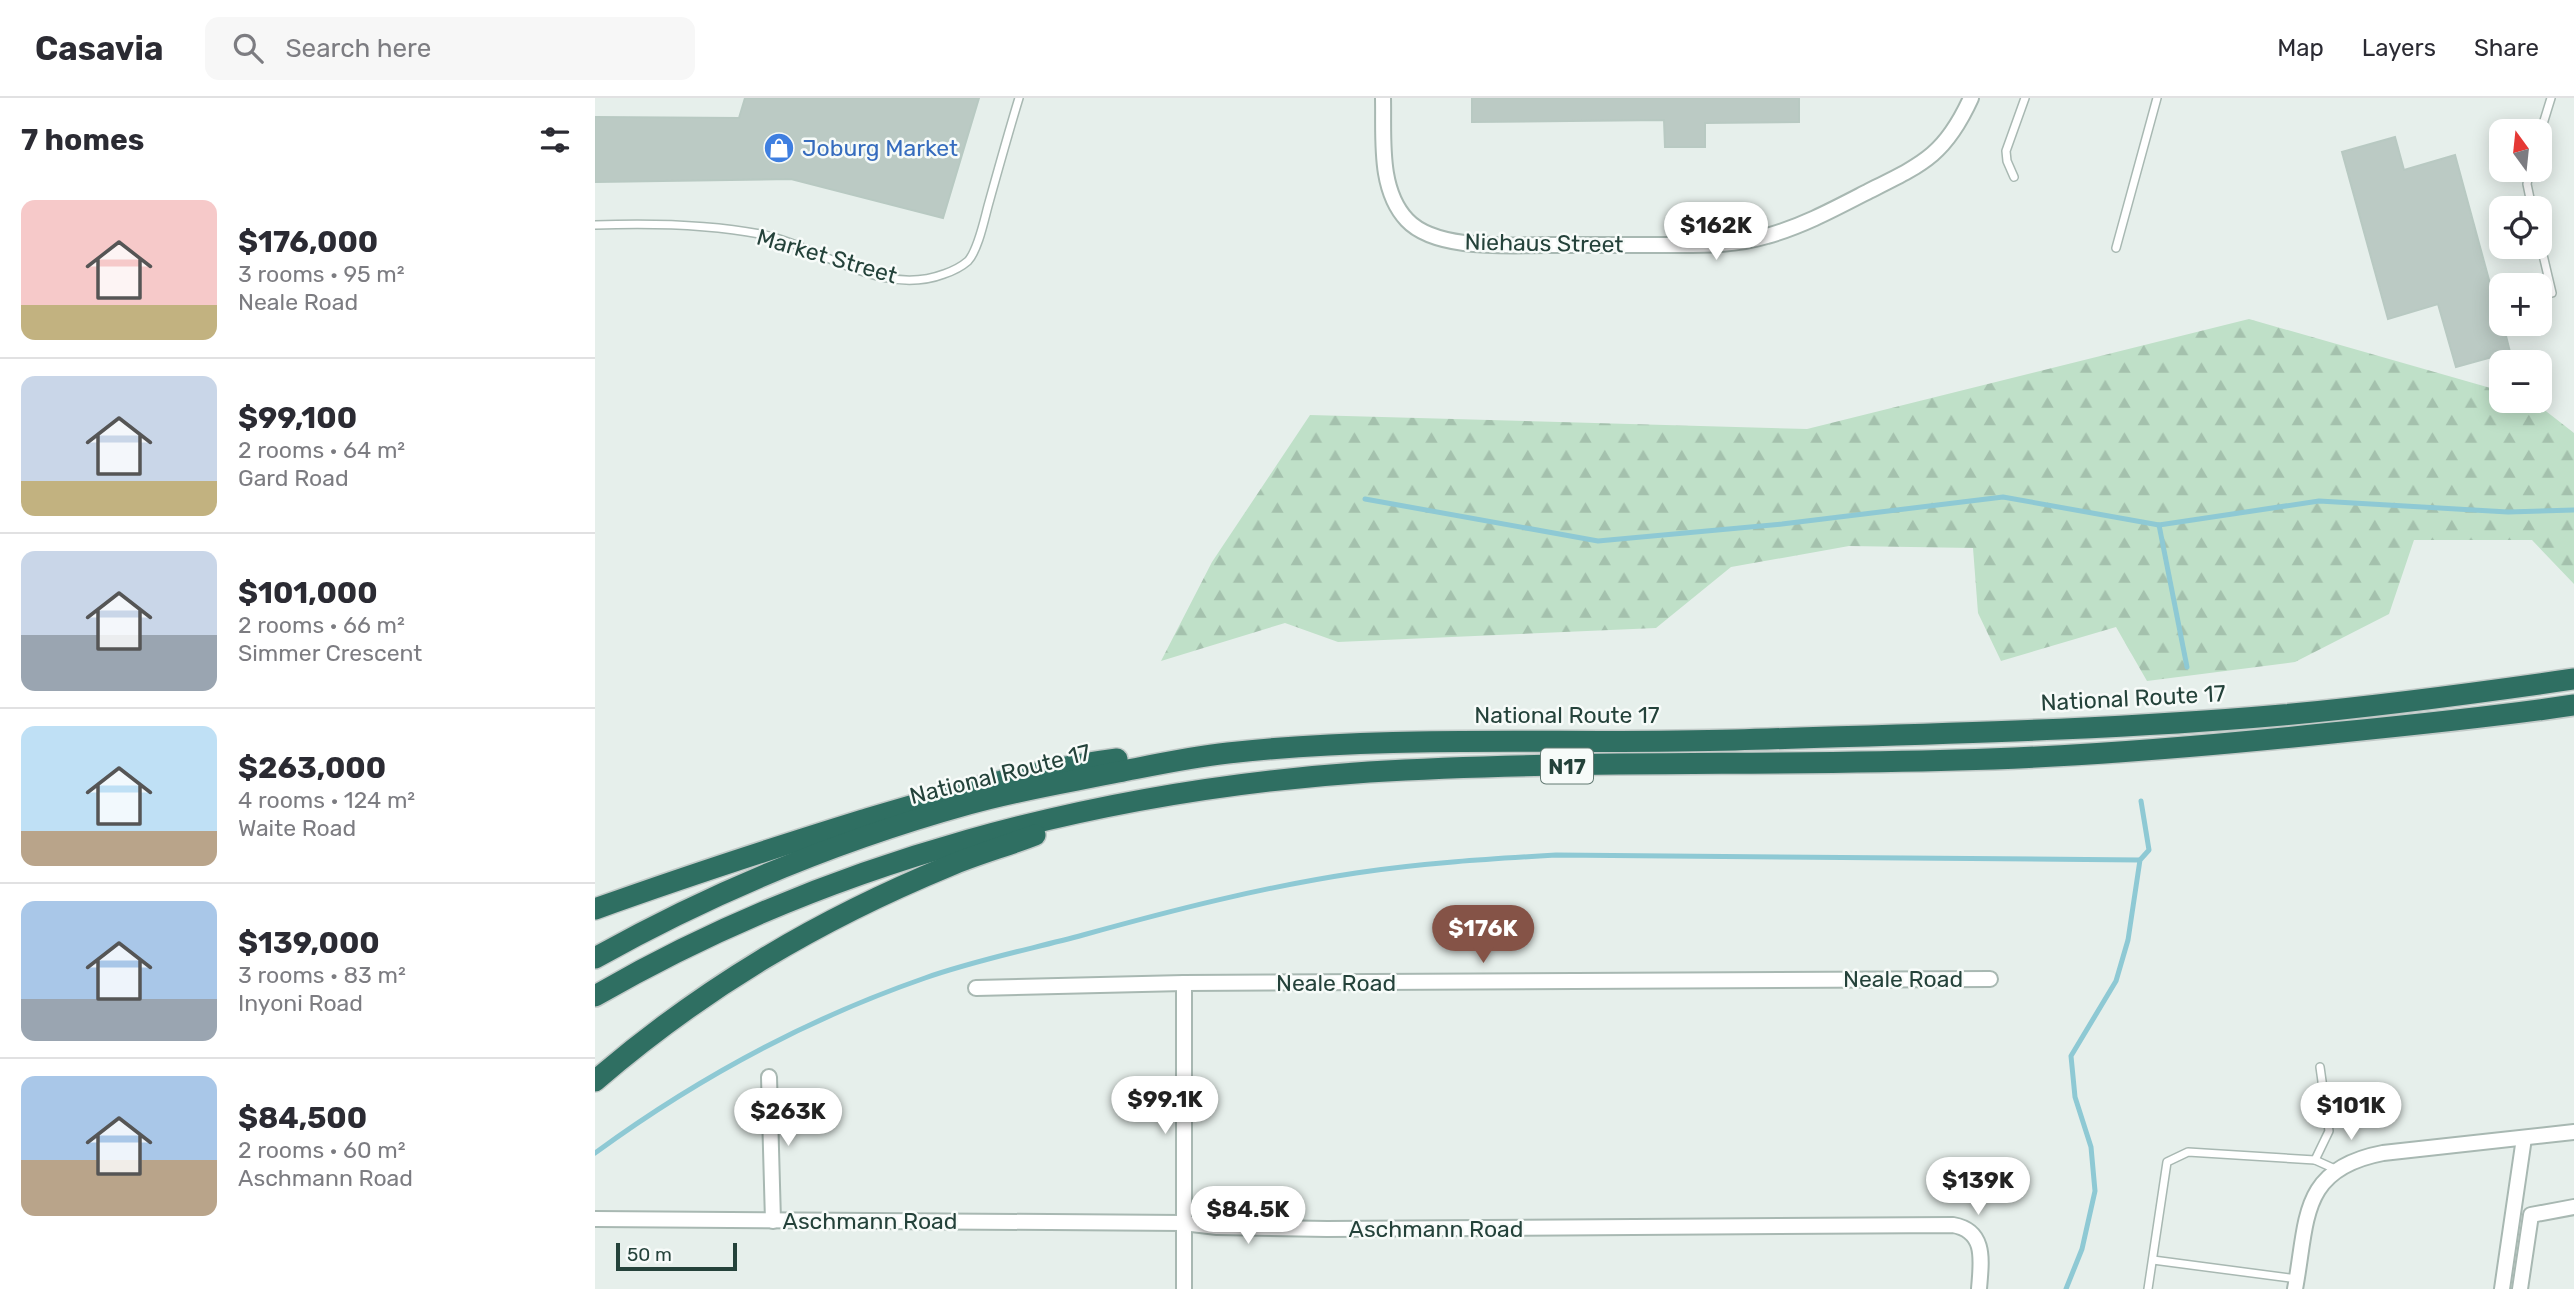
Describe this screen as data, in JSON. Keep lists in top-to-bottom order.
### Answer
{
  "streets": {
    "highway": ["National Route 17", "N17"],
    "street": ["Niehaus Street", "Neale Road", "Aschmann Road"],
    "lane": ["Market Street"]
  },
  "places": {
    "shop": ["Joburg Market"]
  },
  "scale_bar": "50 m",
  "north": "top",
  "page": {
    "header": "Casavia",
    "search": "Search here",
    "nav": ["Map", "Layers", "Share"],
    "heading": "7 homes",
    "map_buttons": ["+", "−"],
    "list": [
      {
        "name": "$176,000",
        "note": "3 rooms · 95 m² · Neale Road"
      },
      {
        "name": "$99,100",
        "note": "2 rooms · 64 m² · Gard Road"
      },
      {
        "name": "$101,000",
        "note": "2 rooms · 66 m² · Simmer Crescent"
      },
      {
        "name": "$263,000",
        "note": "4 rooms · 124 m² · Waite Road"
      },
      {
        "name": "$139,000",
        "note": "3 rooms · 83 m² · Inyoni Road"
      },
      {
        "name": "$84,500",
        "note": "2 rooms · 60 m² · Aschmann Road"
      }
    ],
    "price": [
      "$162K",
      "$176K",
      "$99.1K",
      "$101K",
      "$263K",
      "$139K",
      "$84.5K"
    ],
    "scale": "50 m"
  }
}
